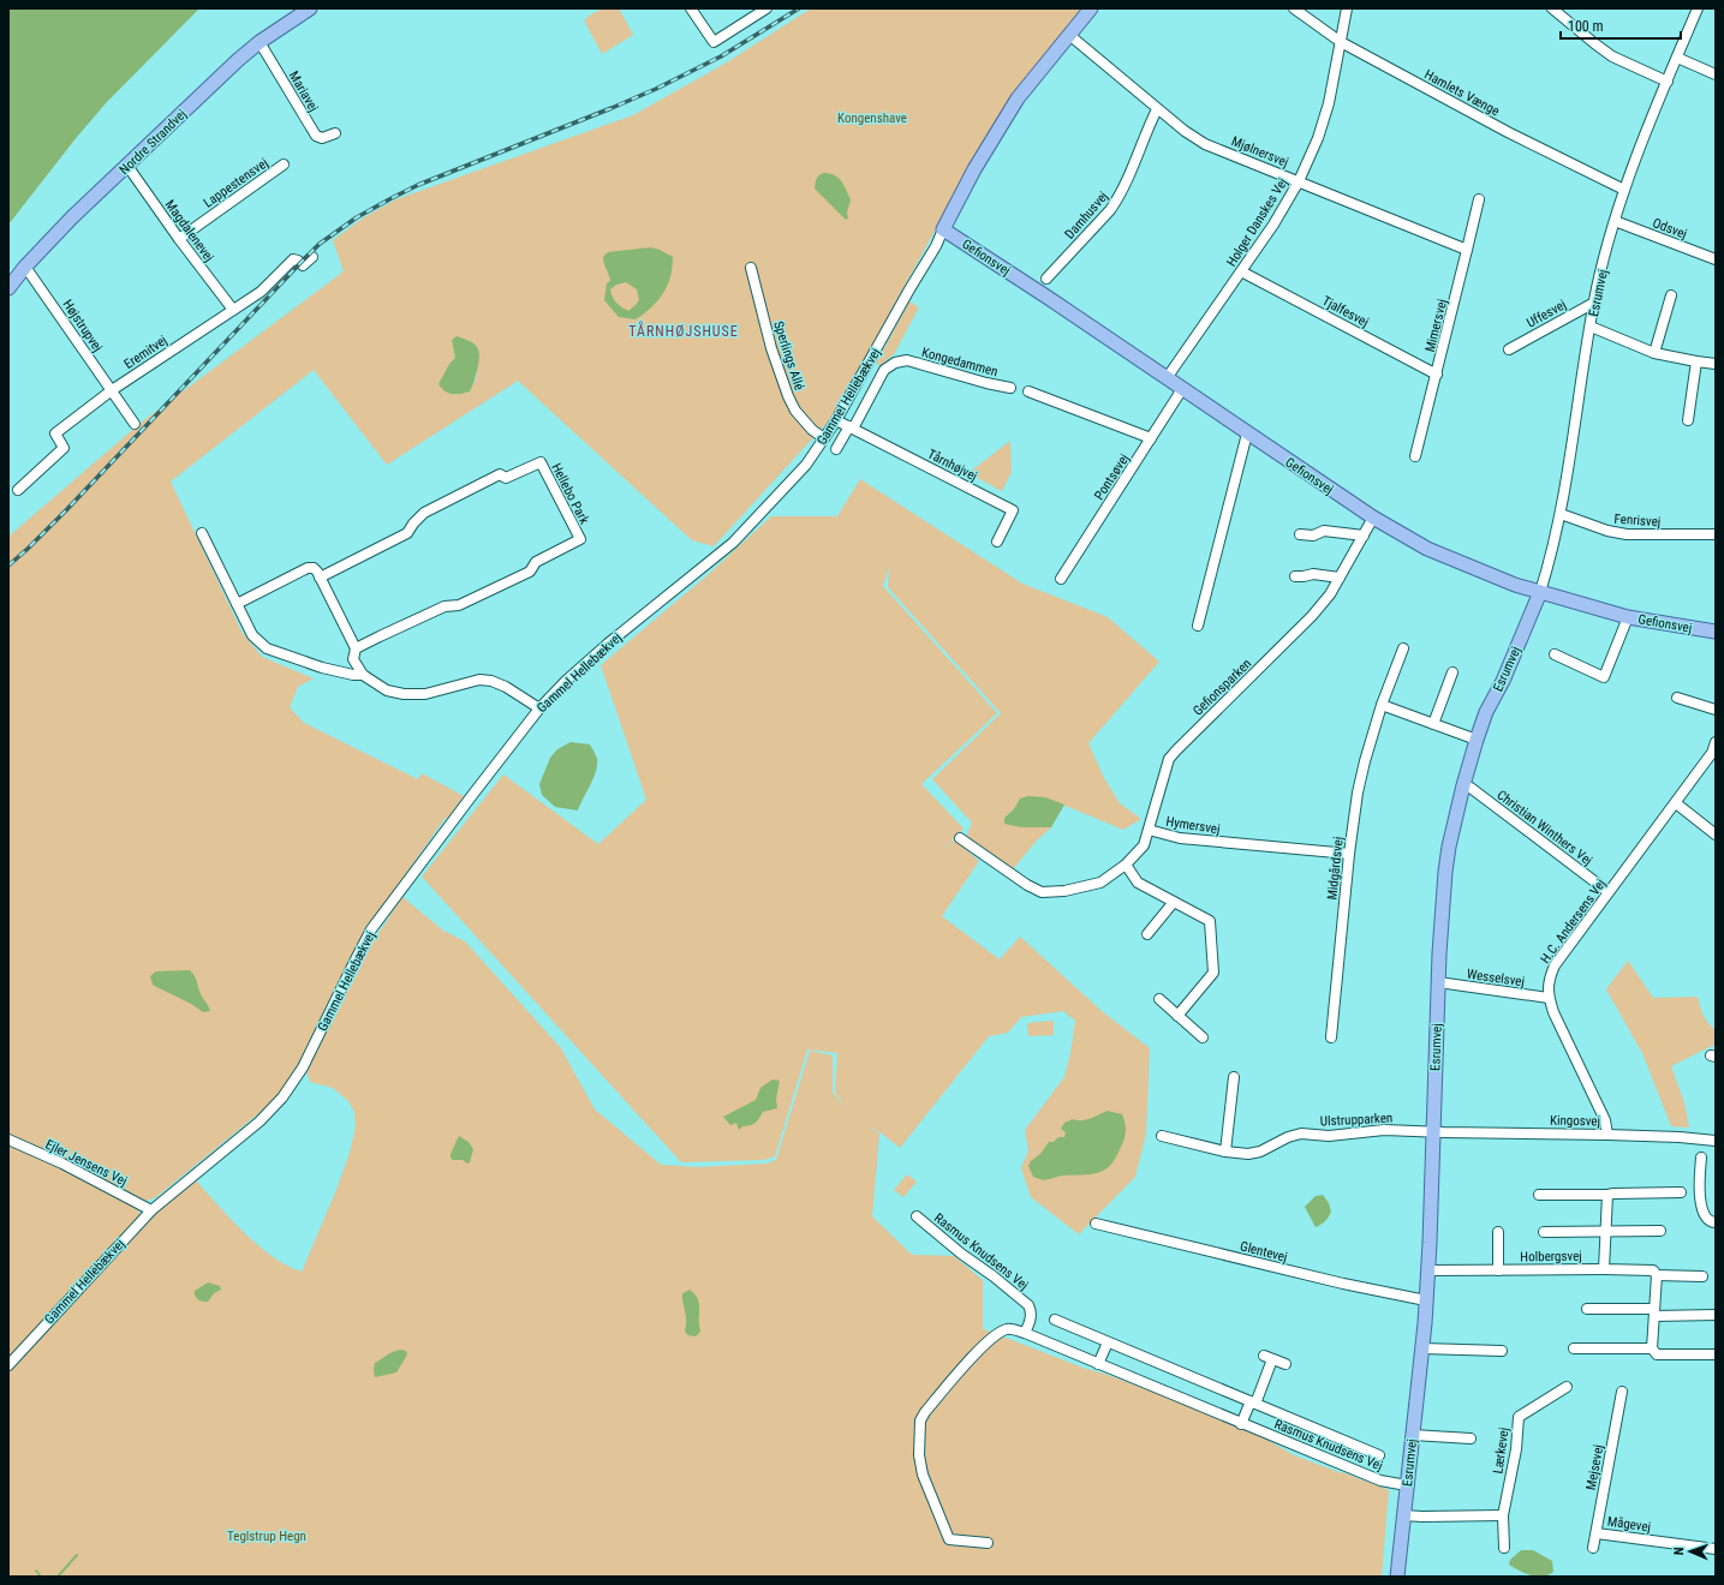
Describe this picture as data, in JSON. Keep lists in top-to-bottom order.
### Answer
{
  "streets": {
    "main road": [
      "Nordre Strandvej",
      "Gefionsvej",
      "Esrumvej",
      "Gammel Hellebækvej"
    ],
    "street": [
      "Mariavej",
      "Hamlets Vænge",
      "Mjølnersvej",
      "Lappestensvej",
      "Damhusvej",
      "Holger Danskes Vej",
      "Odsvej",
      "Magdalenevej",
      "Tjalfesvej",
      "Uffesvej",
      "Højstrupvej",
      "Mimersvej",
      "Eremitvej",
      "Sperlings Allé",
      "Kongedammen",
      "Tårnhøjvej",
      "Pontsøvej",
      "Hellebo Park",
      "Fenrisvej",
      "Gefionsparken",
      "Hymersvej",
      "Christian Winthers Vej",
      "Midgårdsvej",
      "H.C. Andersens Vej",
      "Wesselsvej",
      "Ulstrupparken",
      "Kingosvej",
      "Ejler Jensens Vej",
      "Rasmus Knudsens Vej",
      "Glentevej",
      "Holbergsvej",
      "Lærkevej",
      "Mejsevej",
      "Mågevej"
    ]
  },
  "crossings": [
    ["Mariavej", "Nordre Strandvej"],
    ["Hamlets Vænge", "Holger Danskes Vej"],
    ["Hamlets Vænge", "Esrumvej"],
    ["Nordre Strandvej", "Magdalenevej"],
    ["Nordre Strandvej", "Højstrupvej"],
    ["Mjølnersvej", "Damhusvej"],
    ["Mjølnersvej", "Holger Danskes Vej"],
    ["Mjølnersvej", "Mimersvej"],
    ["Mjølnersvej", "Gammel Hellebækvej"],
    ["Lappestensvej", "Magdalenevej"],
    ["Holger Danskes Vej", "Gefionsvej"],
    ["Holger Danskes Vej", "Tjalfesvej"],
    ["Odsvej", "Esrumvej"],
    ["Magdalenevej", "Eremitvej"],
    ["Gefionsvej", "Esrumvej"],
    ["Gefionsvej", "Gammel Hellebækvej"],
    ["Gefionsvej", "Pontsøvej"],
    ["Gefionsvej", "Gefionsparken"],
    ["Esrumvej", "Uffesvej"],
    ["Esrumvej", "Fenrisvej"],
    ["Esrumvej", "Christian Winthers Vej"],
    ["Esrumvej", "Wesselsvej"],
    ["Esrumvej", "Ulstrupparken"],
    ["Esrumvej", "Kingosvej"],
    ["Esrumvej", "Rasmus Knudsens Vej"],
    ["Esrumvej", "Glentevej"],
    ["Esrumvej", "Holbergsvej"],
    ["Tjalfesvej", "Mimersvej"],
    ["Højstrupvej", "Eremitvej"],
    ["Sperlings Allé", "Gammel Hellebækvej"],
    ["Kongedammen", "Tårnhøjvej"],
    ["Gammel Hellebækvej", "Tårnhøjvej"],
    ["Gammel Hellebækvej", "Ejler Jensens Vej"],
    ["Gefionsparken", "Hymersvej"],
    ["Hymersvej", "Midgårdsvej"],
    ["Christian Winthers Vej", "H.C. Andersens Vej"],
    ["H.C. Andersens Vej", "Wesselsvej"],
    ["H.C. Andersens Vej", "Kingosvej"],
    ["Ulstrupparken", "Kingosvej"],
    ["Mejsevej", "Mågevej"]
  ],
  "districts": ["TÅRNHØJSHUSE"],
  "parks": ["Kongenshave", "Teglstrup Hegn"],
  "scale_bar": "100 m",
  "north": "left"
}
